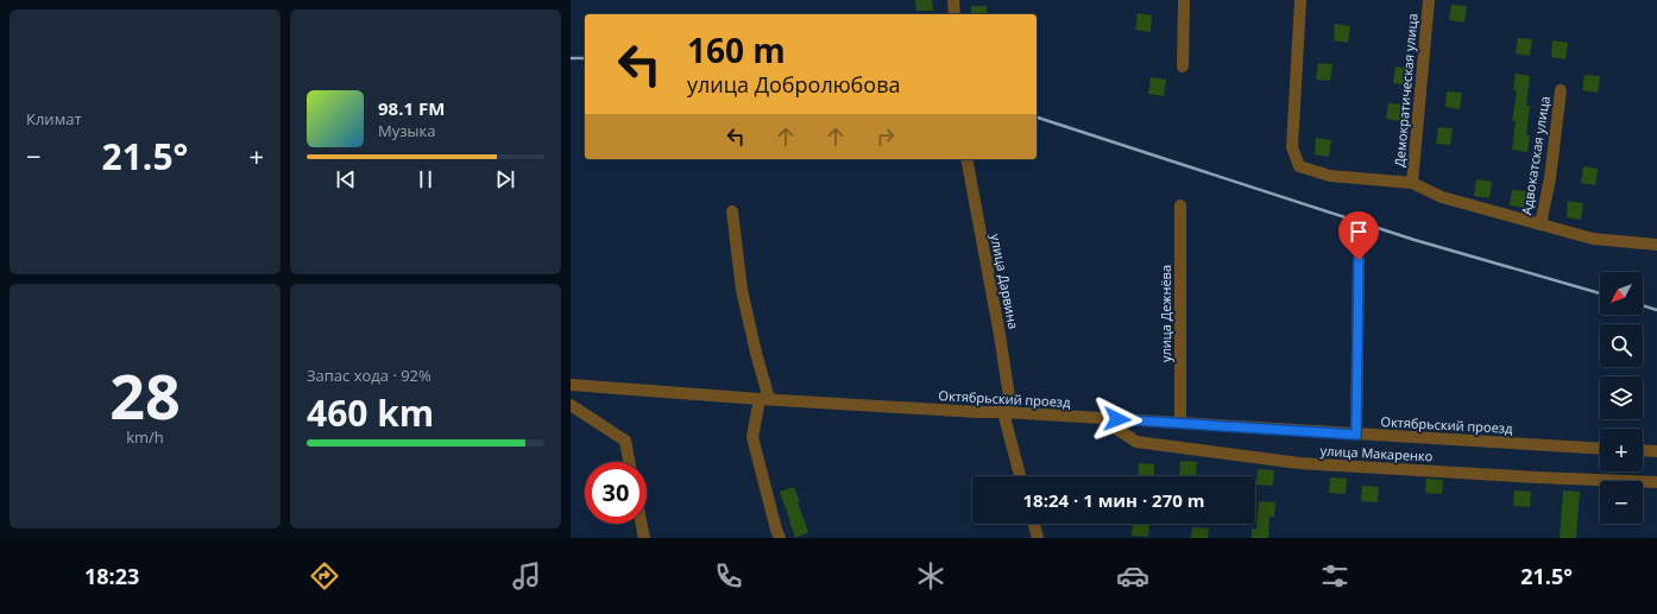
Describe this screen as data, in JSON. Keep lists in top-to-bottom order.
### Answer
{
  "streets": {
    "street": [
      "Демократическая улица",
      "Адвокатская улица",
      "улица Дарвина",
      "улица Дежнёва",
      "Октябрьский проезд",
      "улица Макаренко"
    ]
  },
  "crossings": [
    ["улица Дарвина", "Октябрьский проезд"],
    ["улица Дежнёва", "Октябрьский проезд"],
    ["Октябрьский проезд", "улица Макаренко"]
  ],
  "north": "bottom left",
  "page": {
    "tile": [
      "Климат",
      ["28", "km/h"],
      ["Запас хода · 92%", "460 km"]
    ],
    "turn": ["160 m", "улица Добролюбова"],
    "song": ["98.1 FM", "Музыка"],
    "heat": ["−", "21.5°", "+"],
    "map_buttons": ["+", "−"],
    "limit": "30",
    "trip": "18:24 · 1 мин · 270 m",
    "tabs": ["18:23", "21.5°"]
  }
}
